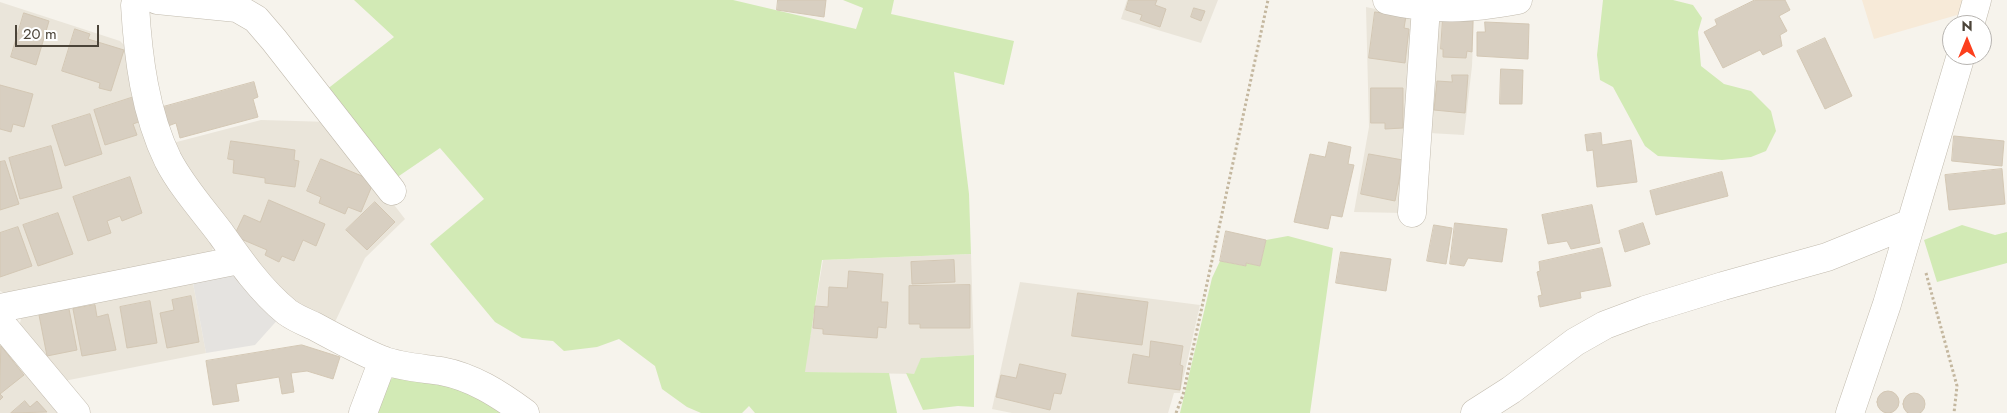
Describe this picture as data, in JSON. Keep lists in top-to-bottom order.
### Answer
{
  "scale_bar": "20 m",
  "north": "top"
}
